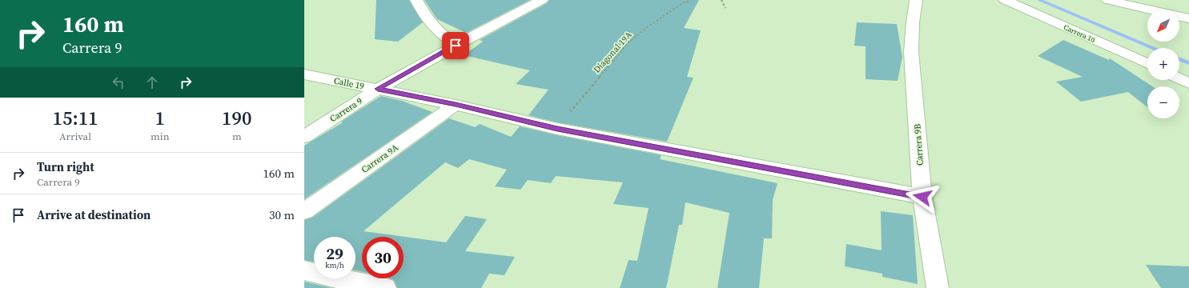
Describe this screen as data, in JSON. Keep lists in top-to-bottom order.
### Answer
{
  "streets": {
    "street": [
      "Carrera 10",
      "Calle 19",
      "Carrera 9",
      "Carrera 9B",
      "Carrera 9A"
    ],
    "path": ["Diagonal 19A"]
  },
  "crossings": [
    ["Diagonal 19A", "Calle 19"],
    ["Calle 19", "Carrera 9"],
    ["Calle 19", "Carrera 9B"],
    ["Calle 19", "Carrera 9A"]
  ],
  "north": "bottom left",
  "page": {
    "turn": ["160 m", "Carrera 9"],
    "map_buttons": ["+", "−"],
    "eta": [
      "15:11",
      "Arrival",
      "1",
      "min",
      "190",
      "m"
    ],
    "list": [
      {
        "name": "Turn right",
        "note": "Carrera 9",
        "value": "160 m"
      },
      {
        "name": "Arrive at destination",
        "value": "30 m"
      }
    ],
    "speed": "29 km/h",
    "limit": "30"
  }
}
